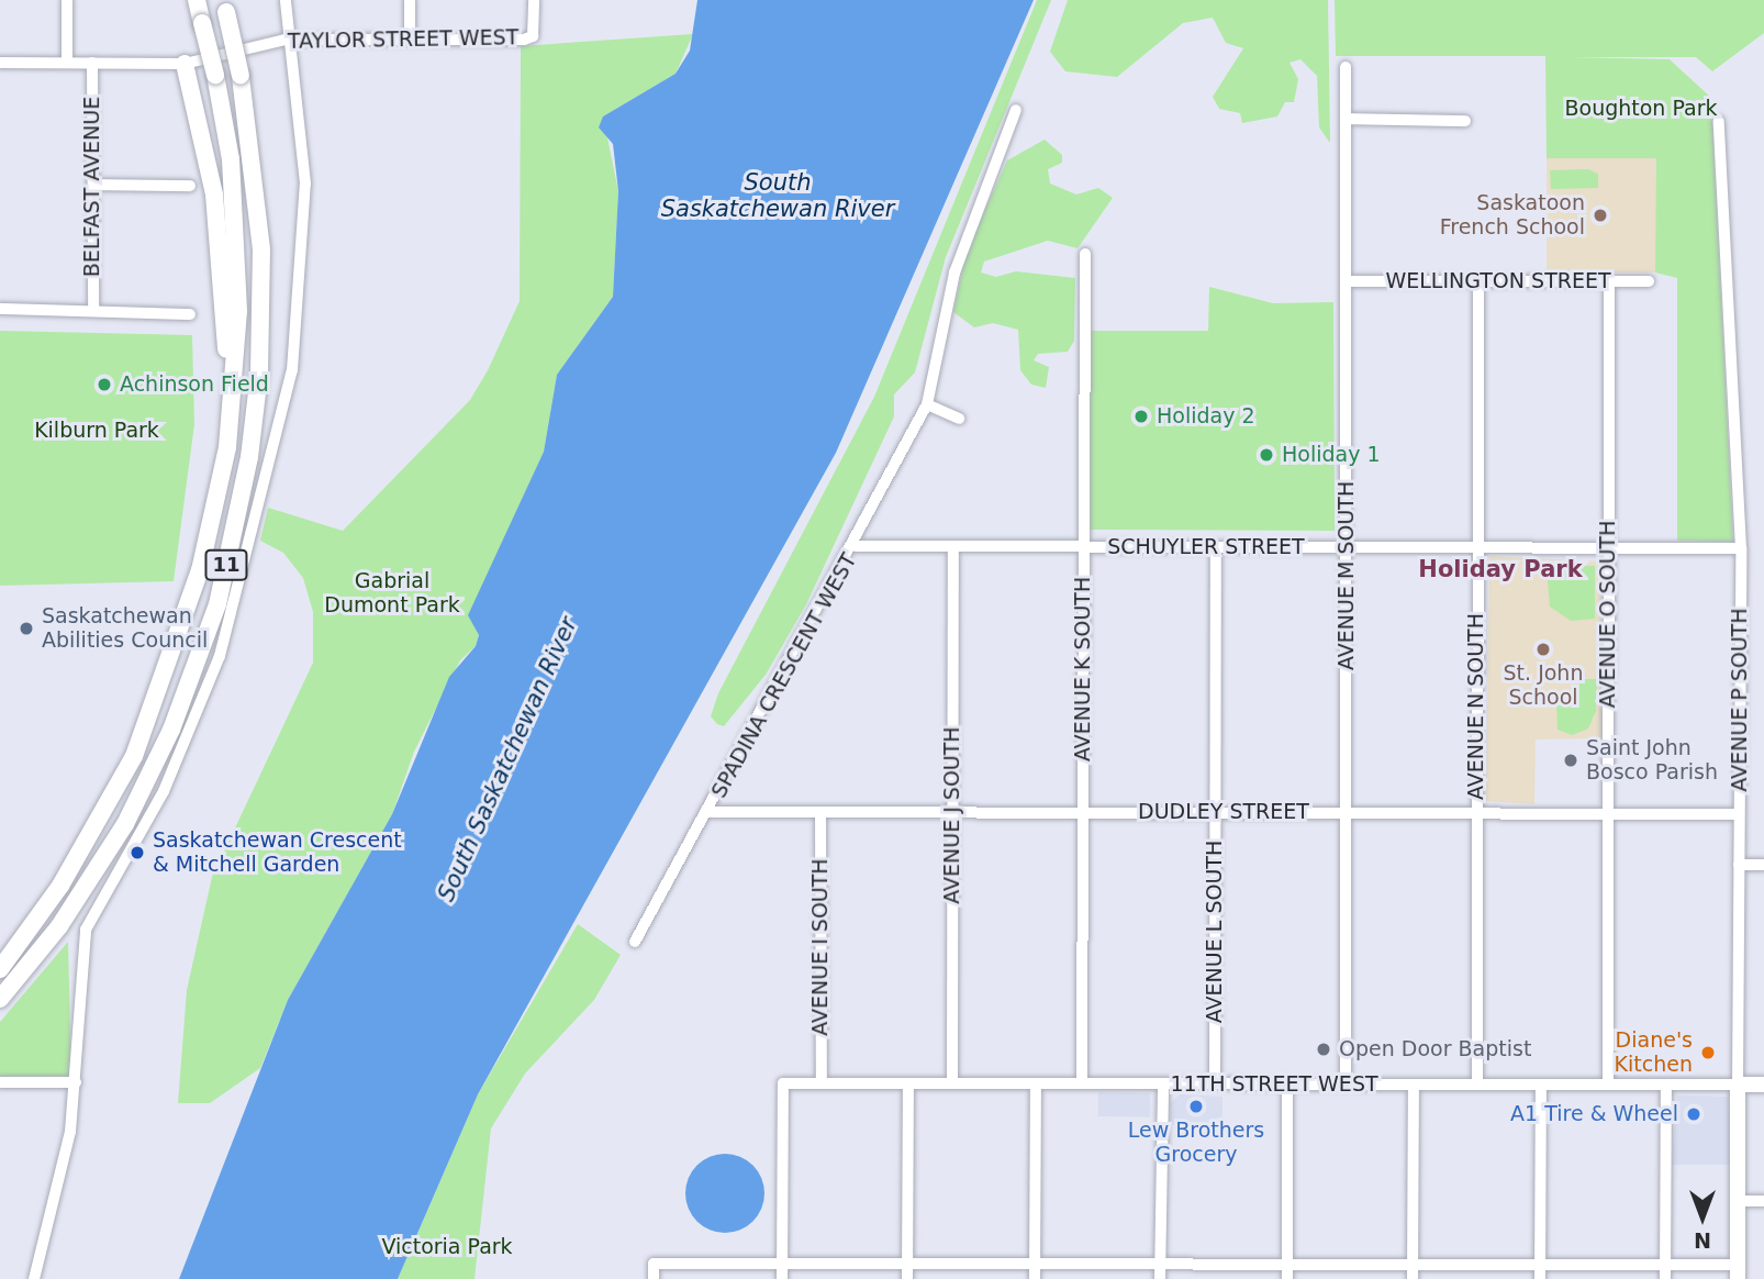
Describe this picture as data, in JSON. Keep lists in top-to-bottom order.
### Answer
{
  "streets": {
    "highway": ["11"],
    "main road": ["AVENUE P SOUTH", "11TH STREET WEST"],
    "street": [
      "TAYLOR STREET WEST",
      "BELFAST AVENUE",
      "WELLINGTON STREET",
      "SCHUYLER STREET",
      "AVENUE M SOUTH",
      "AVENUE O SOUTH",
      "AVENUE K SOUTH",
      "SPADINA CRESCENT WEST",
      "AVENUE N SOUTH",
      "DUDLEY STREET",
      "AVENUE J SOUTH",
      "AVENUE L SOUTH",
      "AVENUE I SOUTH"
    ]
  },
  "crossings": [
    ["TAYLOR STREET WEST", "BELFAST AVENUE"],
    ["WELLINGTON STREET", "AVENUE M SOUTH"],
    ["WELLINGTON STREET", "AVENUE O SOUTH"],
    ["WELLINGTON STREET", "AVENUE N SOUTH"],
    ["SCHUYLER STREET", "AVENUE M SOUTH"],
    ["SCHUYLER STREET", "AVENUE O SOUTH"],
    ["SCHUYLER STREET", "AVENUE K SOUTH"],
    ["SCHUYLER STREET", "SPADINA CRESCENT WEST"],
    ["SCHUYLER STREET", "AVENUE P SOUTH"],
    ["SCHUYLER STREET", "AVENUE N SOUTH"],
    ["SCHUYLER STREET", "AVENUE J SOUTH"],
    ["SCHUYLER STREET", "AVENUE L SOUTH"],
    ["AVENUE M SOUTH", "DUDLEY STREET"],
    ["AVENUE M SOUTH", "11TH STREET WEST"],
    ["AVENUE O SOUTH", "DUDLEY STREET"],
    ["AVENUE O SOUTH", "11TH STREET WEST"],
    ["AVENUE K SOUTH", "DUDLEY STREET"],
    ["AVENUE K SOUTH", "11TH STREET WEST"],
    ["SPADINA CRESCENT WEST", "DUDLEY STREET"],
    ["AVENUE P SOUTH", "DUDLEY STREET"],
    ["AVENUE P SOUTH", "11TH STREET WEST"],
    ["AVENUE N SOUTH", "DUDLEY STREET"],
    ["AVENUE N SOUTH", "11TH STREET WEST"],
    ["DUDLEY STREET", "AVENUE J SOUTH"],
    ["DUDLEY STREET", "AVENUE L SOUTH"],
    ["DUDLEY STREET", "AVENUE I SOUTH"],
    ["AVENUE J SOUTH", "11TH STREET WEST"],
    ["AVENUE L SOUTH", "11TH STREET WEST"],
    ["AVENUE I SOUTH", "11TH STREET WEST"]
  ],
  "districts": ["Holiday Park"],
  "water": ["South Saskatchewan River"],
  "parks": [
    "Boughton Park",
    "Kilburn Park",
    "Gabrial Dumont Park",
    "Victoria Park"
  ],
  "places": [
    "Saskatoon French School",
    "Achinson Field",
    "Holiday 2",
    "Holiday 1",
    "Saskatchewan Abilities Council",
    "St. John School",
    "Saint John Bosco Parish",
    "Saskatchewan Crescent & Mitchell Garden",
    "Open Door Baptist",
    "Diane's Kitchen",
    "Lew Brothers Grocery",
    "A1 Tire & Wheel"
  ],
  "north": "bottom"
}
